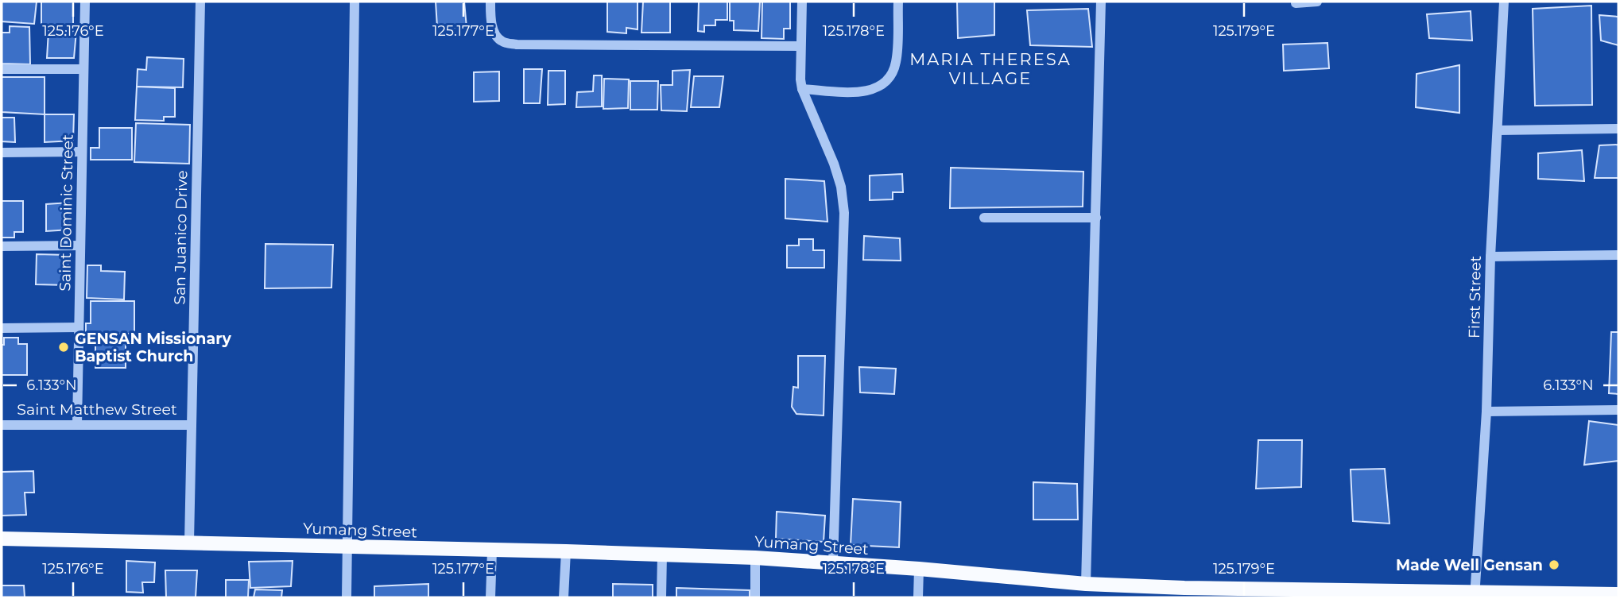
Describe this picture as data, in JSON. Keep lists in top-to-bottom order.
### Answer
{
  "streets": {
    "main road": ["Yumang Street"],
    "street": [
      "Saint Dominic Street",
      "San Juanico Drive",
      "First Street",
      "Saint Matthew Street"
    ]
  },
  "crossings": [
    ["Saint Dominic Street", "Saint Matthew Street"],
    ["San Juanico Drive", "Saint Matthew Street"],
    ["San Juanico Drive", "Yumang Street"],
    ["First Street", "Yumang Street"]
  ],
  "districts": ["MARIA THERESA VILLAGE"],
  "places": ["GENSAN Missionary Baptist Church", "Made Well Gensan"],
  "coordinates": [
    "125.176°E",
    "125.177°E",
    "125.178°E",
    "125.179°E",
    "6.133°N"
  ]
}
